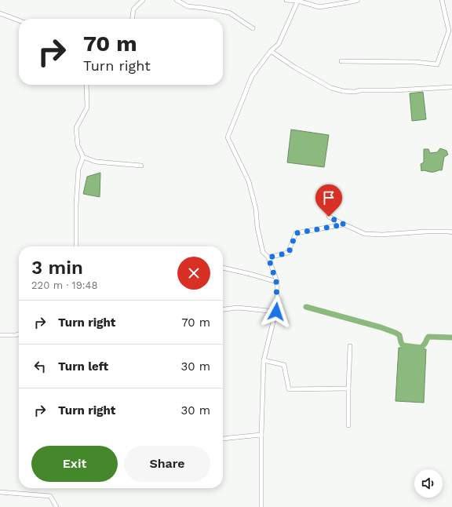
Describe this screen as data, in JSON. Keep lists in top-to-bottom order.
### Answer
{
  "page": {
    "turn": ["70 m", "Turn right"],
    "heading": ["3 min", "220 m · 19:48"],
    "list": [
      {
        "name": "Turn right",
        "value": "70 m"
      },
      {
        "name": "Turn left",
        "value": "30 m"
      },
      {
        "name": "Turn right",
        "value": "30 m"
      }
    ],
    "buttons": ["Exit", "Share"]
  }
}
